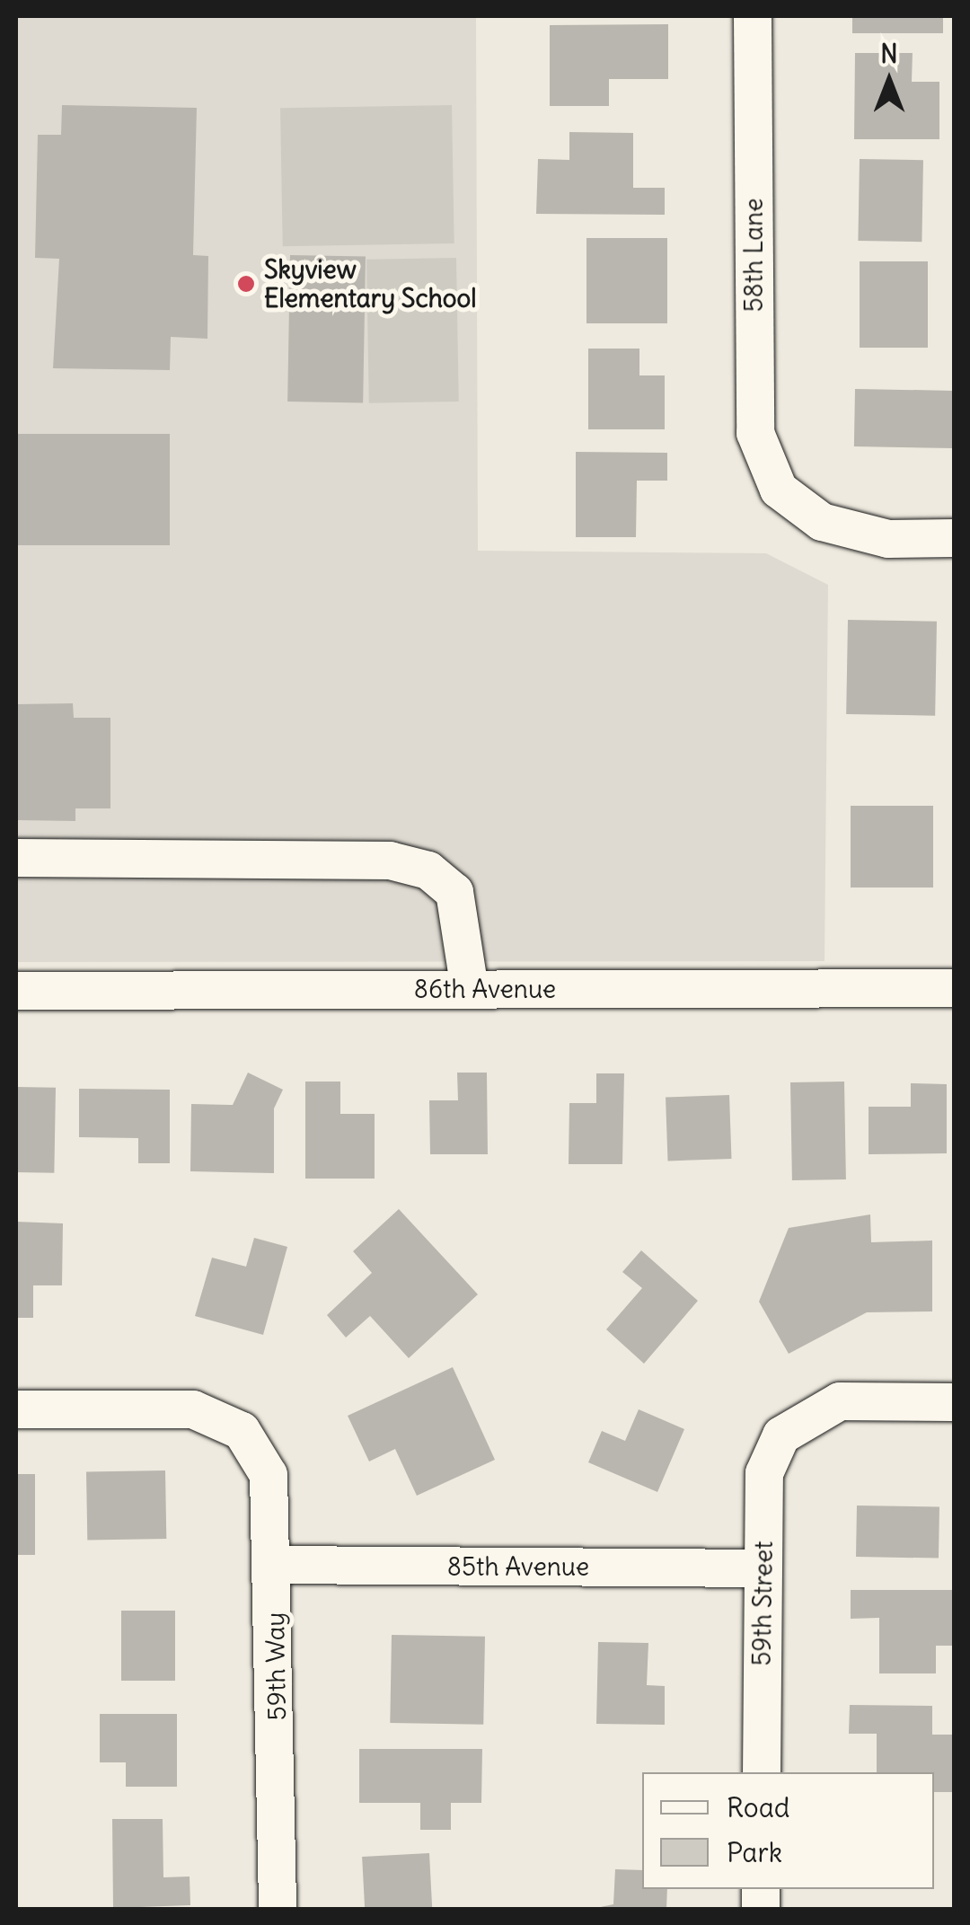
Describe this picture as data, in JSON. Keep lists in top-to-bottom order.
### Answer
{
  "streets": {
    "street": [
      "58th Lane",
      "86th Avenue",
      "85th Avenue",
      "59th Street",
      "59th Way"
    ]
  },
  "crossings": [
    ["85th Avenue", "59th Street"],
    ["85th Avenue", "59th Way"]
  ],
  "places": ["Skyview Elementary School"],
  "legend": ["Road", "Park"],
  "north": "top"
}
